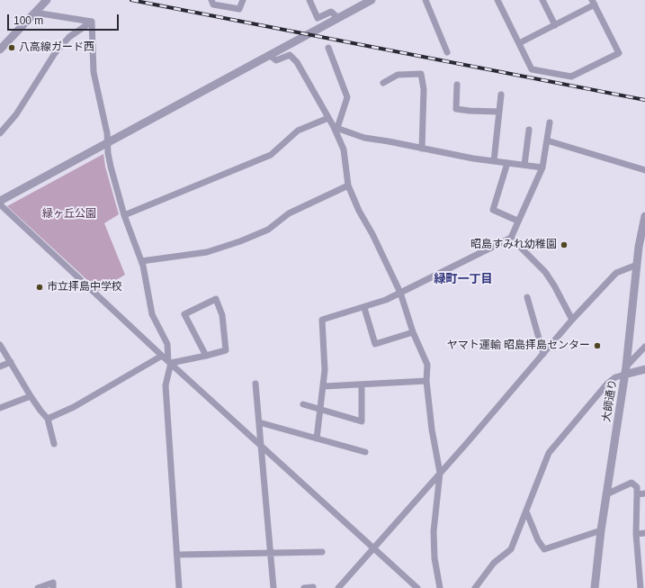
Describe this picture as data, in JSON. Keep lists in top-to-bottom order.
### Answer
{
  "streets": {
    "street": ["大師通り"]
  },
  "districts": ["緑町一丁目"],
  "parks": ["緑ヶ丘公園"],
  "places": [
    "八高線ガード西",
    "昭島すみれ幼稚園",
    "市立拝島中学校",
    "ヤマト運輸 昭島拝島センター"
  ],
  "scale_bar": "100 m"
}
